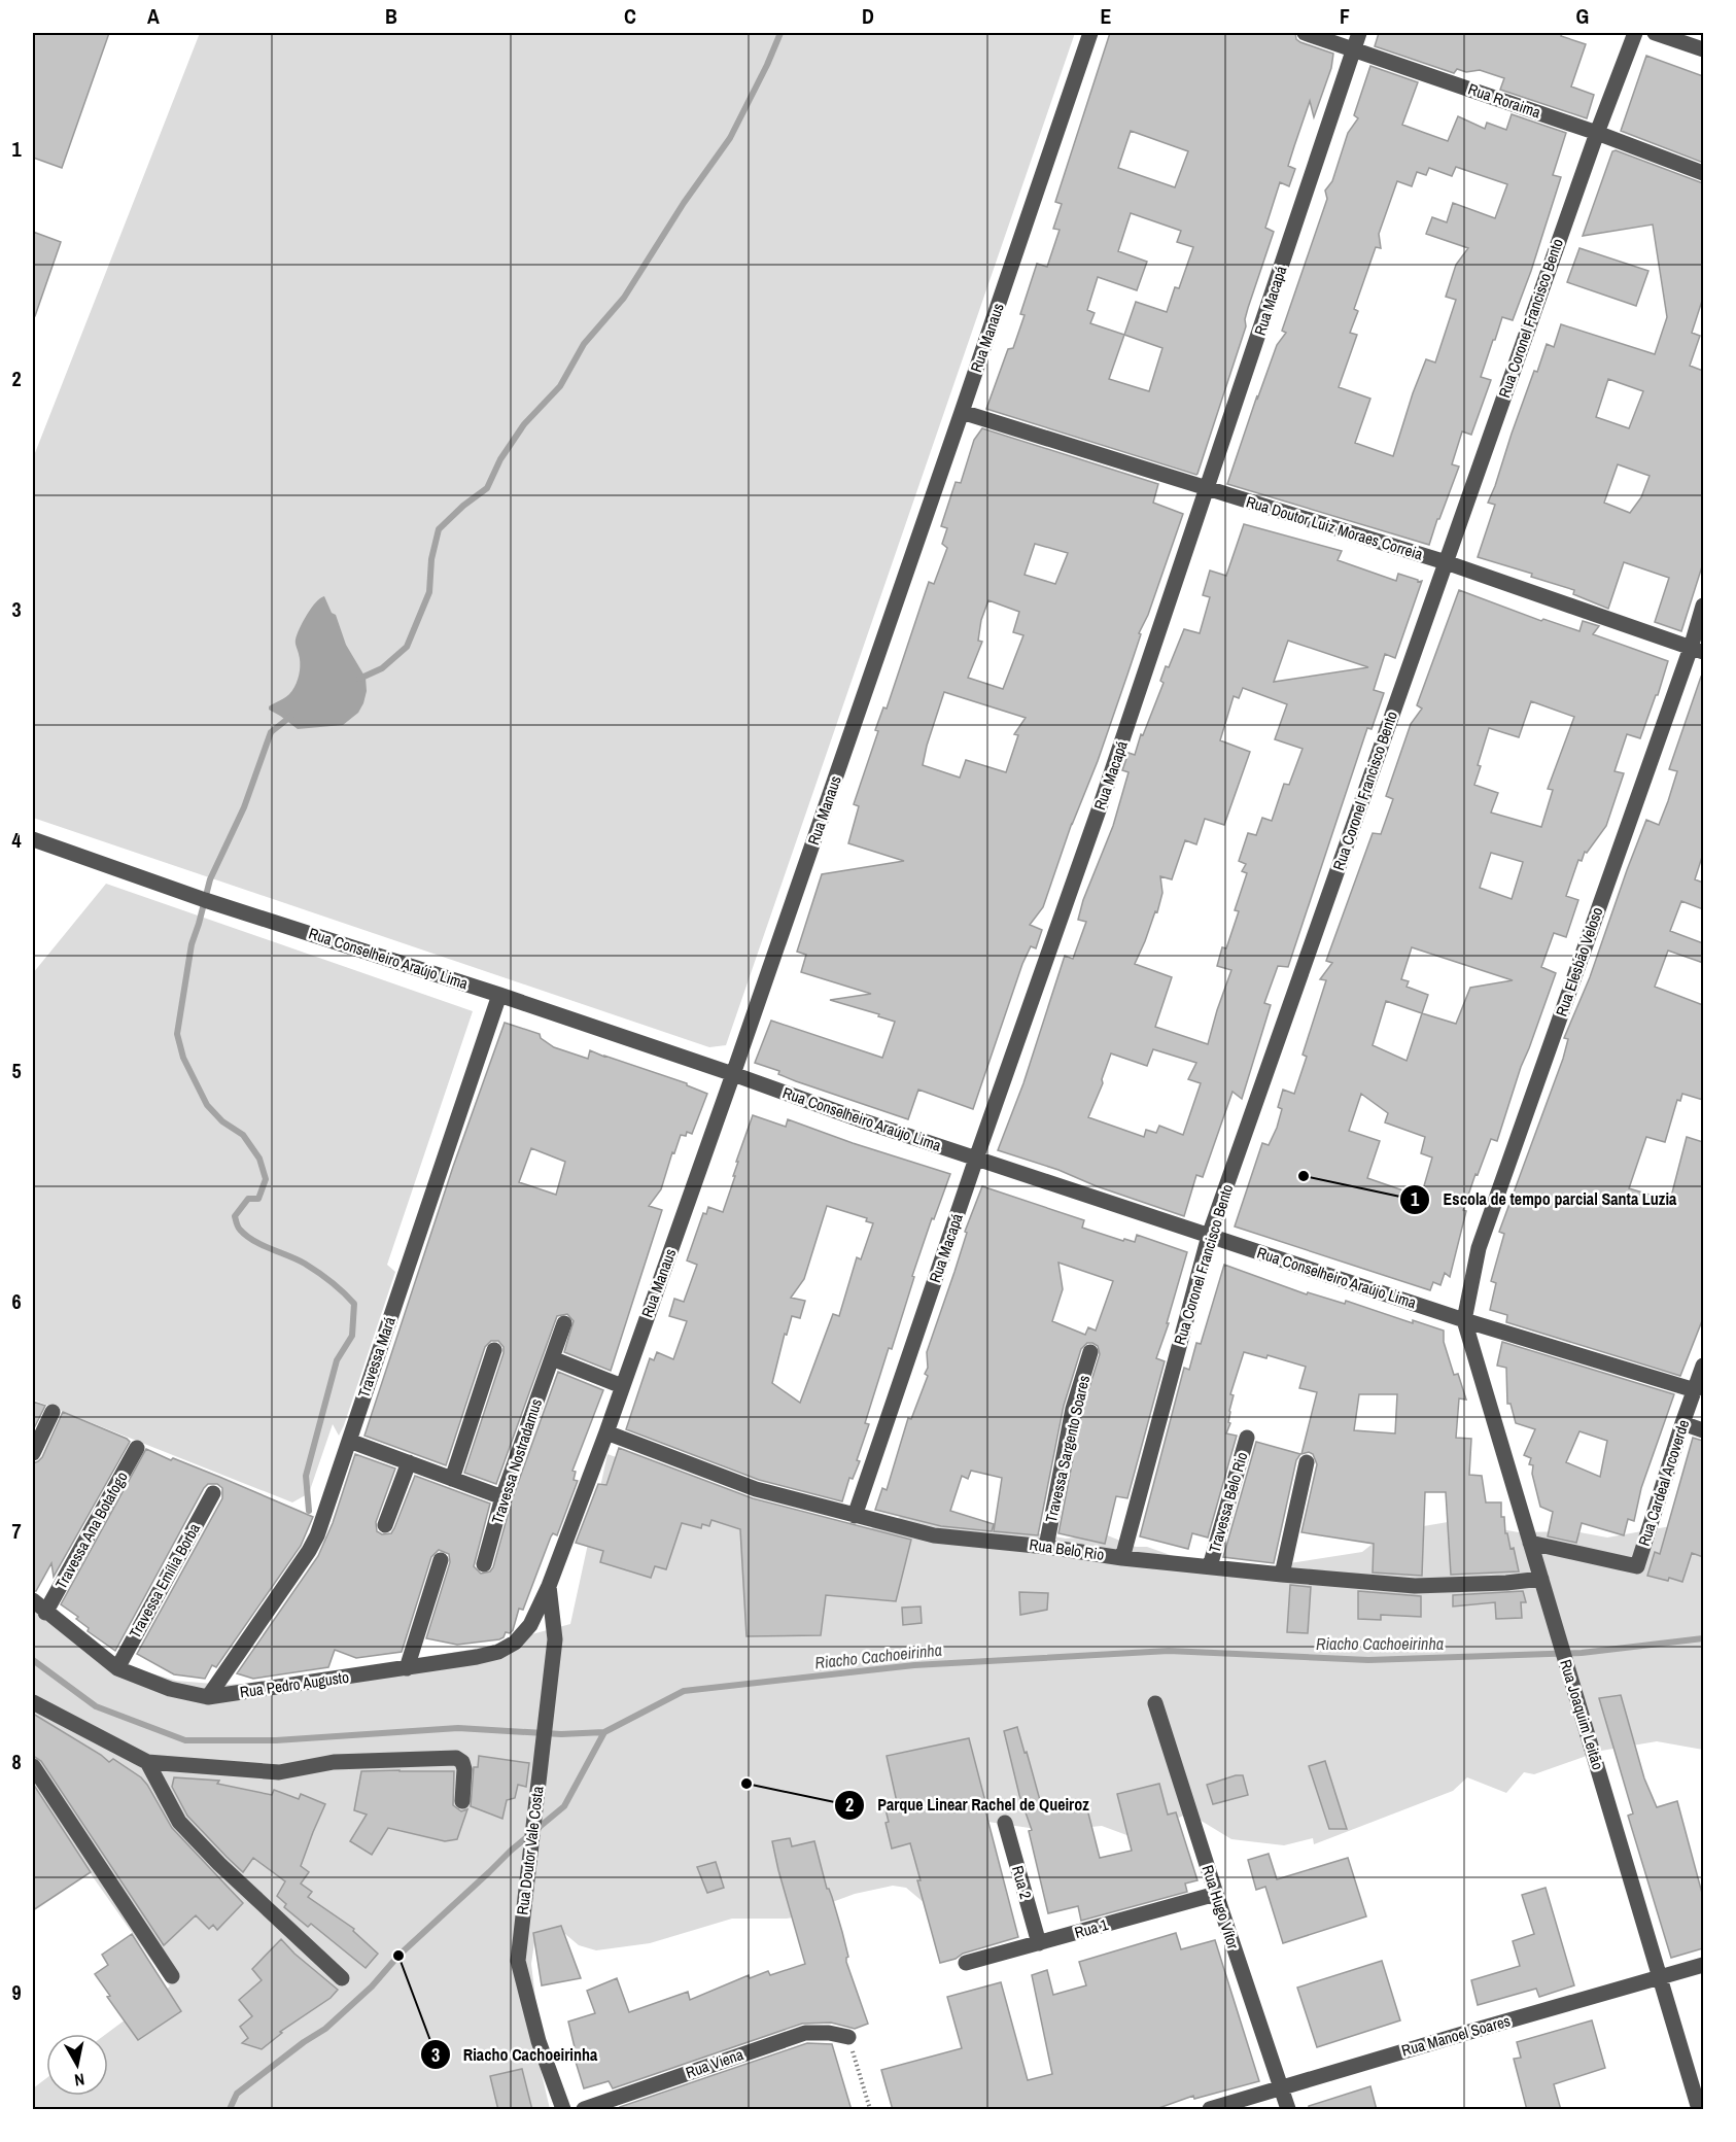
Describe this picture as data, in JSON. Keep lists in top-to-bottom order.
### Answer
{
  "streets": {
    "street": [
      "Rua Roraima",
      "Rua Macapá",
      "Rua Coronel Francisco Bento",
      "Rua Manaus",
      "Rua Doutor Luiz Moraes Correia",
      "Rua Conselheiro Araújo Lima",
      "Rua Elesbão Veloso",
      "Travessa Mará",
      "Travessa Sargento Soares",
      "Travessa Nostradamus",
      "Rua Cardeal Arcoverde",
      "Travessa Belo Rio",
      "Travessa Ana Botafogo",
      "Rua Belo Rio",
      "Travessa Emília Borba",
      "Rua Pedro Augusto",
      "Rua Joaquim Leitão",
      "Rua Doutor Vale Costa",
      "Rua 2",
      "Rua Hugo Vítor",
      "Rua 1",
      "Rua Manoel Soares",
      "Rua Viena"
    ]
  },
  "crossings": [
    ["Rua Roraima", "Rua Macapá"],
    ["Rua Roraima", "Rua Coronel Francisco Bento"],
    ["Rua Macapá", "Rua Doutor Luiz Moraes Correia"],
    ["Rua Macapá", "Rua Conselheiro Araújo Lima"],
    ["Rua Macapá", "Rua Belo Rio"],
    ["Rua Coronel Francisco Bento", "Rua Doutor Luiz Moraes Correia"],
    ["Rua Coronel Francisco Bento", "Rua Conselheiro Araújo Lima"],
    ["Rua Coronel Francisco Bento", "Rua Belo Rio"],
    ["Rua Manaus", "Rua Doutor Luiz Moraes Correia"],
    ["Rua Manaus", "Rua Conselheiro Araújo Lima"],
    ["Rua Manaus", "Rua Belo Rio"],
    ["Rua Manaus", "Rua Pedro Augusto"],
    ["Rua Manaus", "Rua Doutor Vale Costa"],
    ["Rua Doutor Luiz Moraes Correia", "Rua Elesbão Veloso"],
    ["Rua Conselheiro Araújo Lima", "Rua Elesbão Veloso"],
    ["Rua Conselheiro Araújo Lima", "Travessa Mará"],
    ["Rua Conselheiro Araújo Lima", "Rua Cardeal Arcoverde"],
    ["Rua Conselheiro Araújo Lima", "Rua Joaquim Leitão"],
    ["Rua Elesbão Veloso", "Rua Joaquim Leitão"],
    ["Travessa Mará", "Rua Pedro Augusto"],
    ["Travessa Sargento Soares", "Rua Belo Rio"],
    ["Rua Cardeal Arcoverde", "Rua Joaquim Leitão"],
    ["Travessa Belo Rio", "Rua Belo Rio"],
    ["Travessa Ana Botafogo", "Rua Pedro Augusto"],
    ["Rua Belo Rio", "Rua Joaquim Leitão"],
    ["Travessa Emília Borba", "Rua Pedro Augusto"],
    ["Rua Pedro Augusto", "Rua Doutor Vale Costa"],
    ["Rua Joaquim Leitão", "Rua Manoel Soares"],
    ["Rua 2", "Rua 1"],
    ["Rua Hugo Vítor", "Rua 1"],
    ["Rua Hugo Vítor", "Rua Manoel Soares"]
  ],
  "water": ["Riacho Cachoeirinha"],
  "places": ["Escola de tempo parcial Santa Luzia", "Parque Linear Rachel de Queiroz", "Riacho Cachoeirinha"],
  "north": "bottom",
  "grid": {
    "columns": [
      "A",
      "B",
      "C",
      "D",
      "E",
      "F",
      "G"
    ],
    "rows": [
      "1",
      "2",
      "3",
      "4",
      "5",
      "6",
      "7",
      "8",
      "9"
    ]
  }
}
